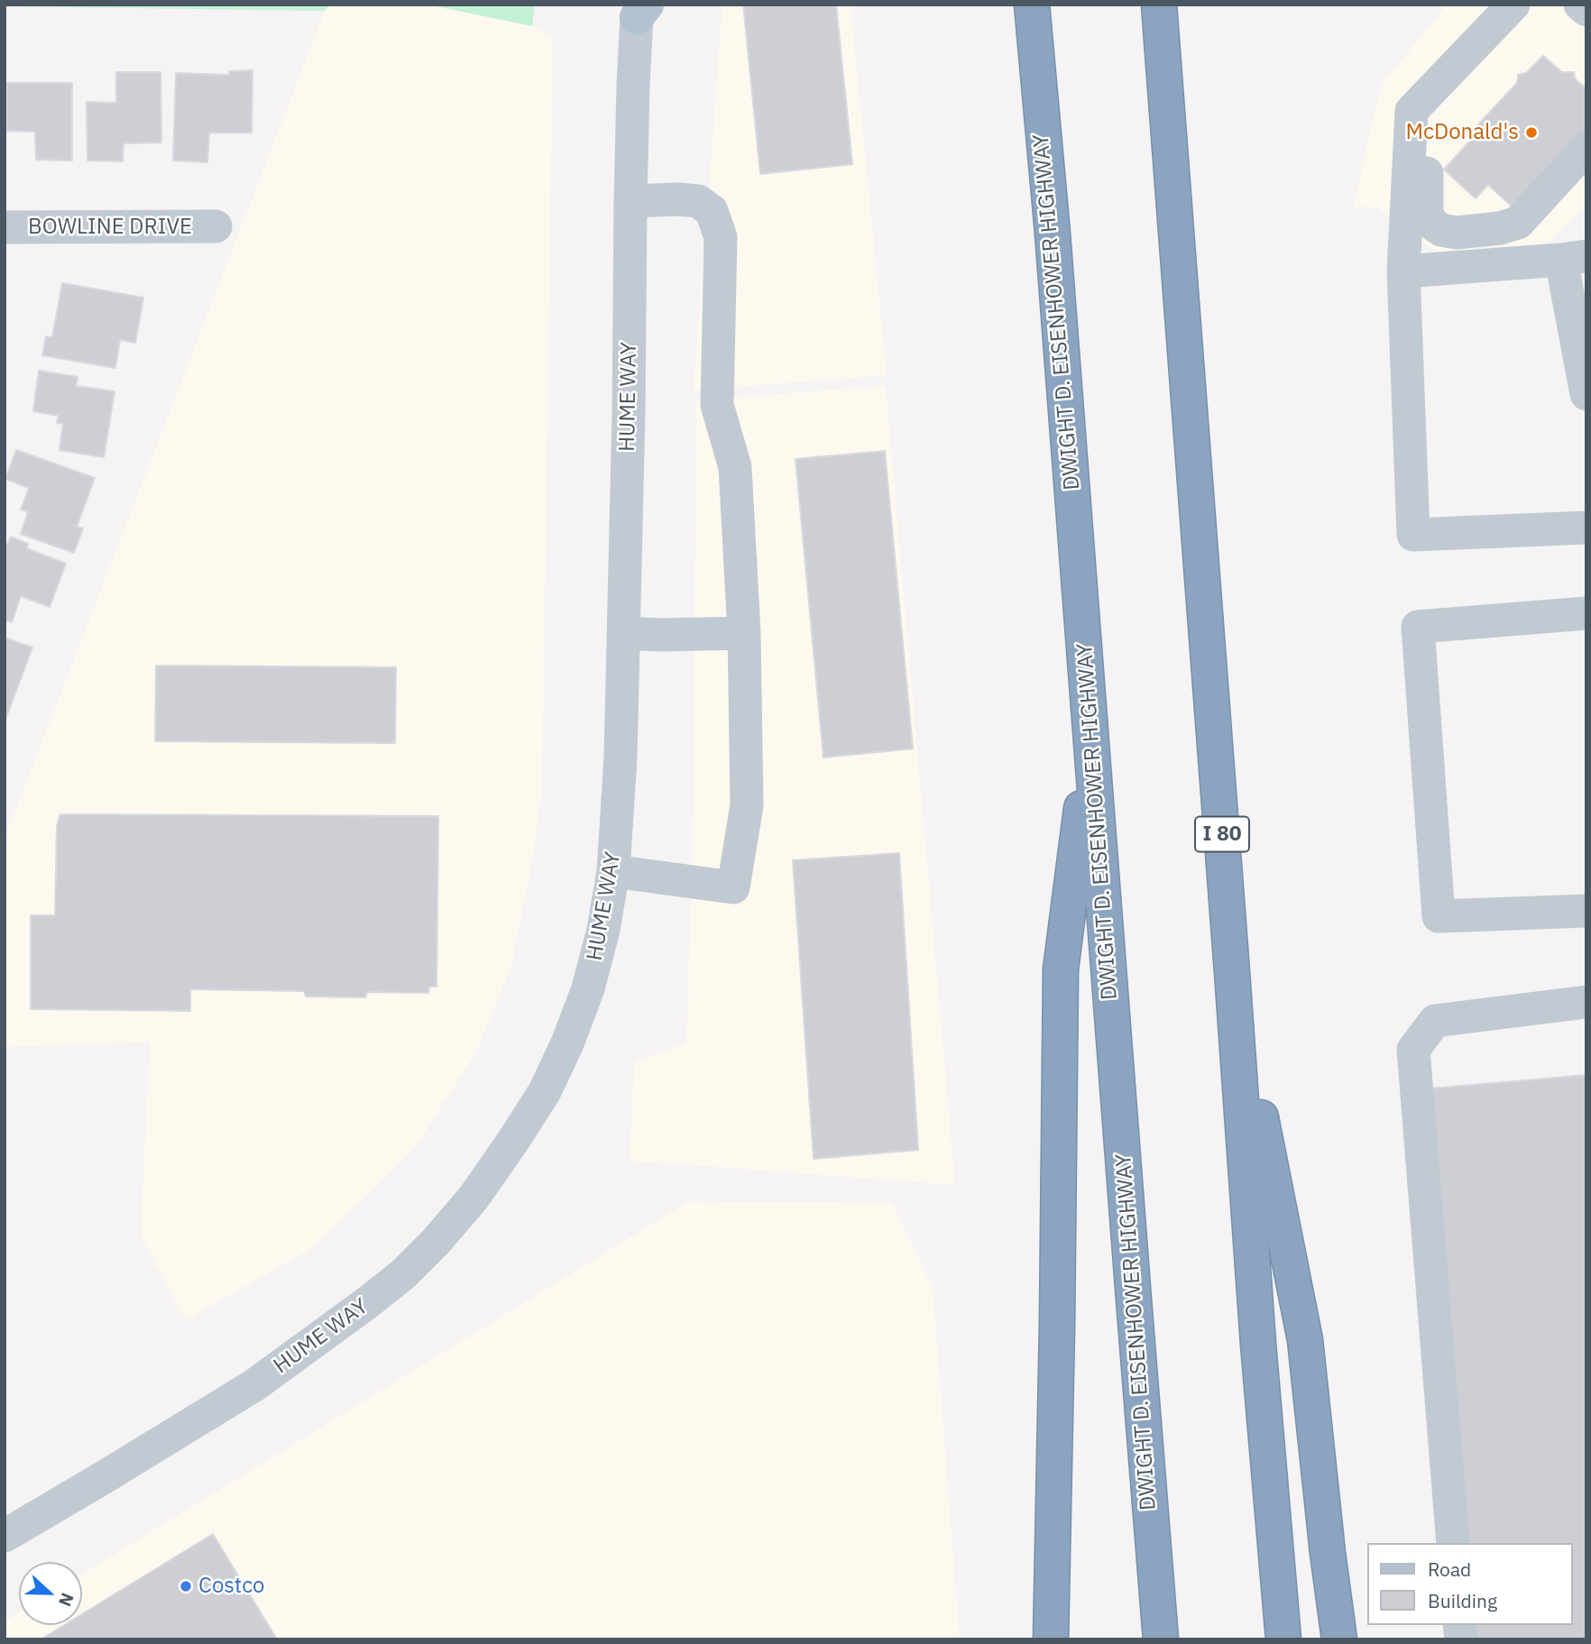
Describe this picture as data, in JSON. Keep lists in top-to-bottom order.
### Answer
{
  "streets": {
    "highway": ["DWIGHT D. EISENHOWER HIGHWAY", "I 80"],
    "street": ["BOWLINE DRIVE", "HUME WAY"]
  },
  "places": ["McDonald's", "Costco"],
  "legend": ["Road", "Building"],
  "north": "right"
}
